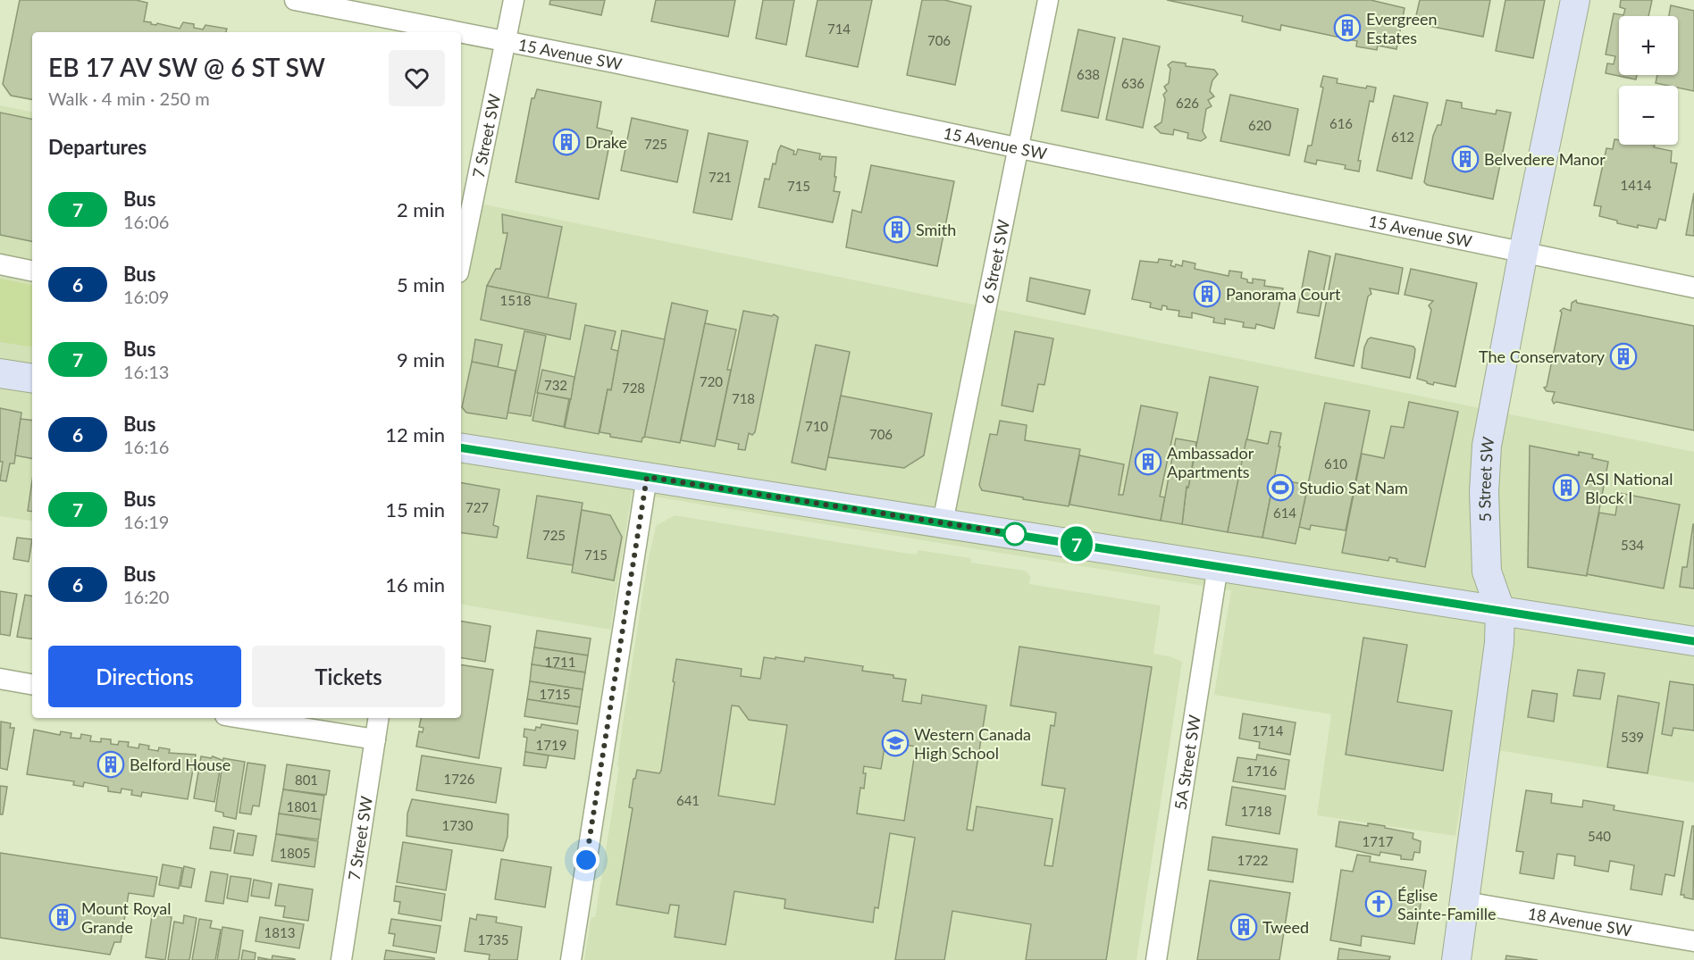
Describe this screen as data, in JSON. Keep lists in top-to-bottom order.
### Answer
{
  "streets": {
    "main road": ["5 Street SW"],
    "street": [
      "15 Avenue SW",
      "7 Street SW",
      "6 Street SW",
      "5A Street SW",
      "18 Avenue SW"
    ]
  },
  "crossings": [
    ["15 Avenue SW", "7 Street SW"],
    ["15 Avenue SW", "6 Street SW"],
    ["15 Avenue SW", "5 Street SW"],
    ["5 Street SW", "18 Avenue SW"]
  ],
  "places": {
    "building": [
      "Evergreen Estates",
      "Drake",
      "Belvedere Manor",
      "Smith",
      "Panorama Court",
      "The Conservatory",
      "Ambassador Apartments",
      "ASI National Block I",
      "Belford House",
      "Mount Royal Grande",
      "Tweed"
    ],
    "sports": ["Studio Sat Nam"],
    "school or university": ["Western Canada High School"],
    "church": ["Église Sainte-Famille"]
  },
  "lines": ["bus line 7"],
  "house_numbers": [
    "714",
    "706",
    "638",
    "636",
    "626",
    "616",
    "620",
    "612",
    "725",
    "721",
    "1414",
    "715",
    "1518",
    "720",
    "732",
    "728",
    "718",
    "710",
    "706",
    "610",
    "727",
    "614",
    "725",
    "534",
    "715",
    "1711",
    "1715",
    "1714",
    "539",
    "1719",
    "1716",
    "1726",
    "801",
    "641",
    "1801",
    "1718",
    "1730",
    "540",
    "1717",
    "1805",
    "1722",
    "1813",
    "1735"
  ],
  "page": {
    "on_map": "7",
    "map_buttons": ["+", "−"],
    "heading": [
      ["EB 17 AV SW @ 6 ST SW", "Walk · 4 min · 250 m"],
      "Departures"
    ],
    "list": [
      {
        "mark": "7",
        "name": "Bus",
        "note": "16:06",
        "value": "2 min"
      },
      {
        "mark": "6",
        "name": "Bus",
        "note": "16:09",
        "value": "5 min"
      },
      {
        "mark": "7",
        "name": "Bus",
        "note": "16:13",
        "value": "9 min"
      },
      {
        "mark": "6",
        "name": "Bus",
        "note": "16:16",
        "value": "12 min"
      },
      {
        "mark": "7",
        "name": "Bus",
        "note": "16:19",
        "value": "15 min"
      },
      {
        "mark": "6",
        "name": "Bus",
        "note": "16:20",
        "value": "16 min"
      }
    ],
    "buttons": ["Directions", "Tickets"]
  }
}
